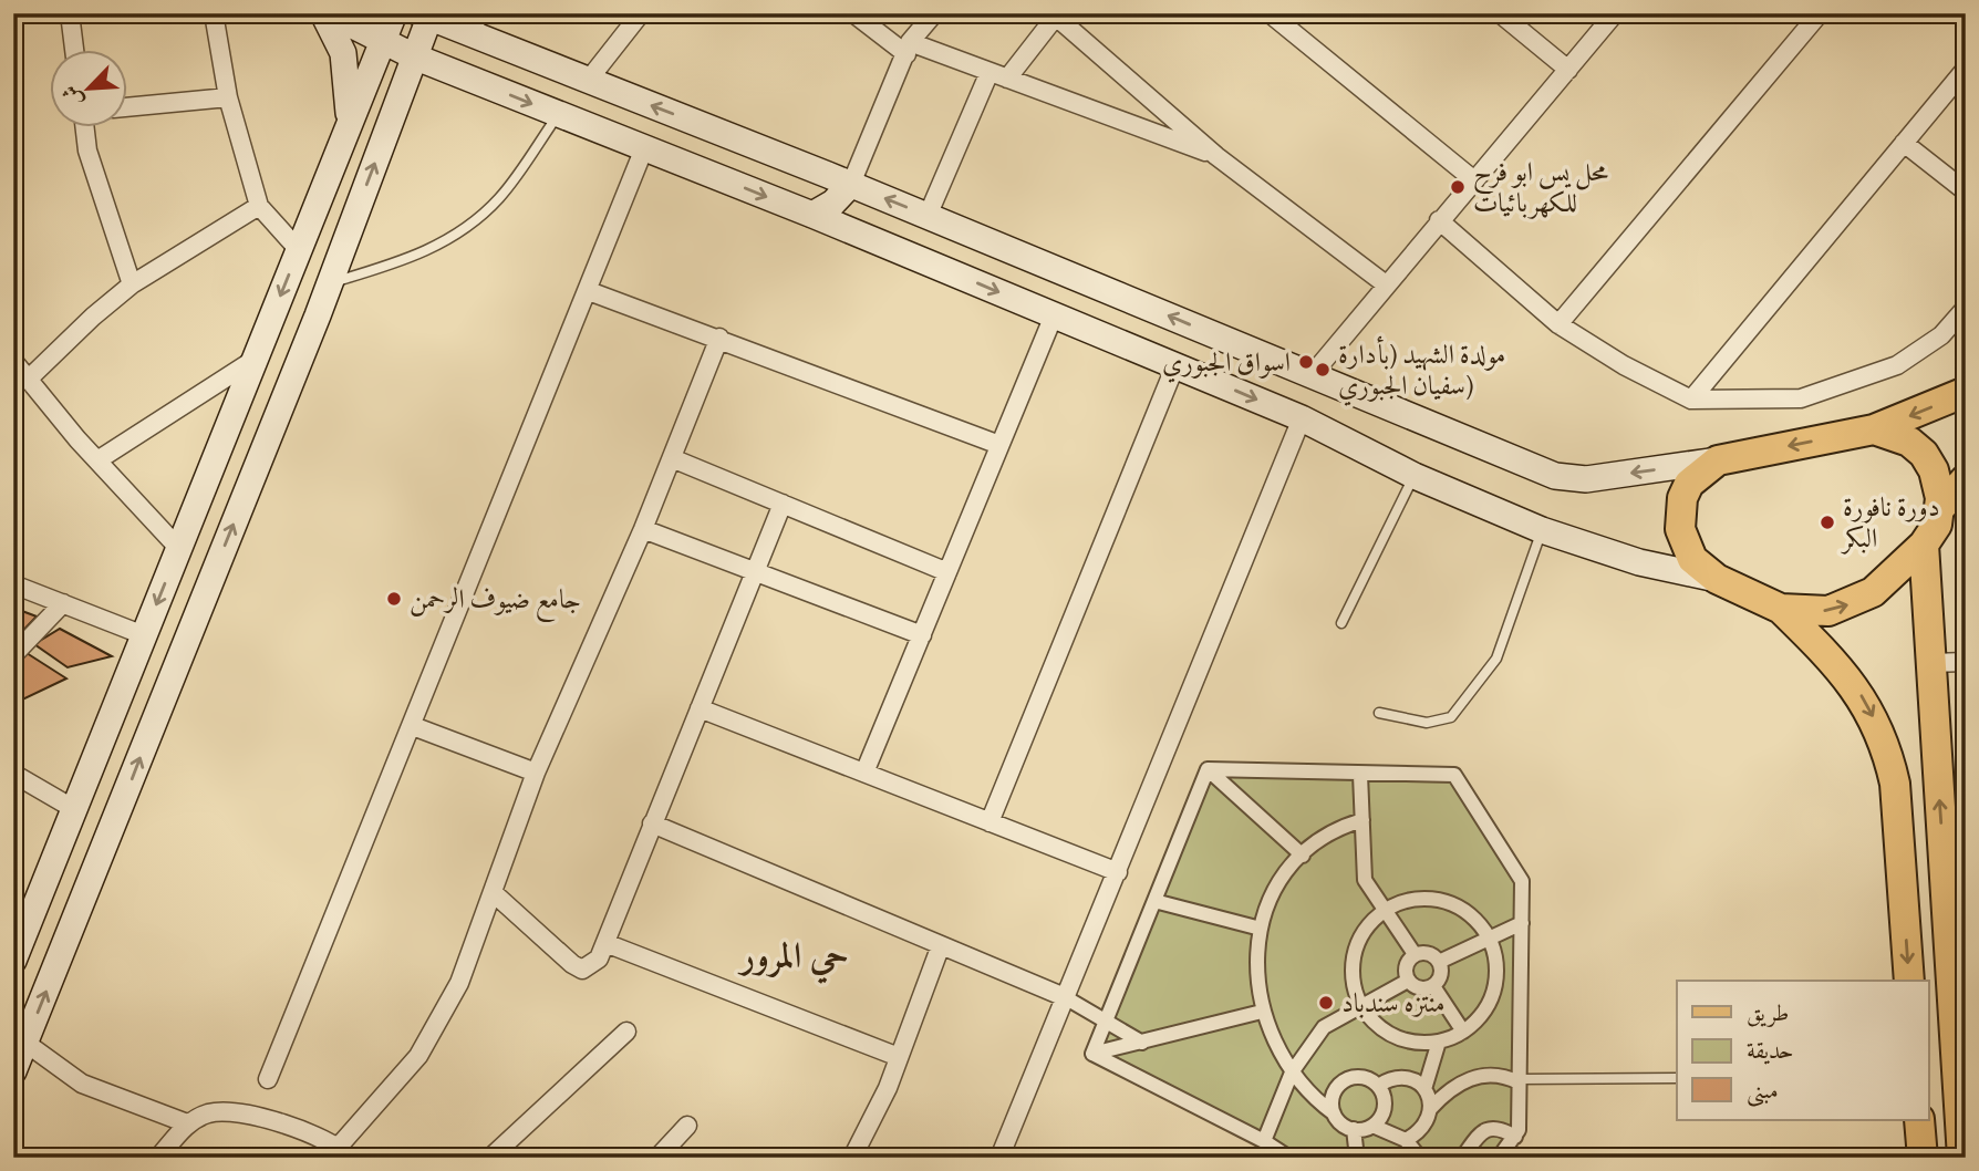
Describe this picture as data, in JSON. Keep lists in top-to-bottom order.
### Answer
{
  "districts": ["حي المرور"],
  "places": [
    "محل يس ابو فرح للكهربائيات",
    "اسواق الجبوري",
    "مولدة الشهيد (بأدارة سفيان الجبوري)",
    "دورة نافورة البكر",
    "جامع ضيوف الرحمن",
    "منتزه سندباد"
  ],
  "legend": ["طريق", "حديقة", "مبنى"],
  "north": "bottom left"
}
